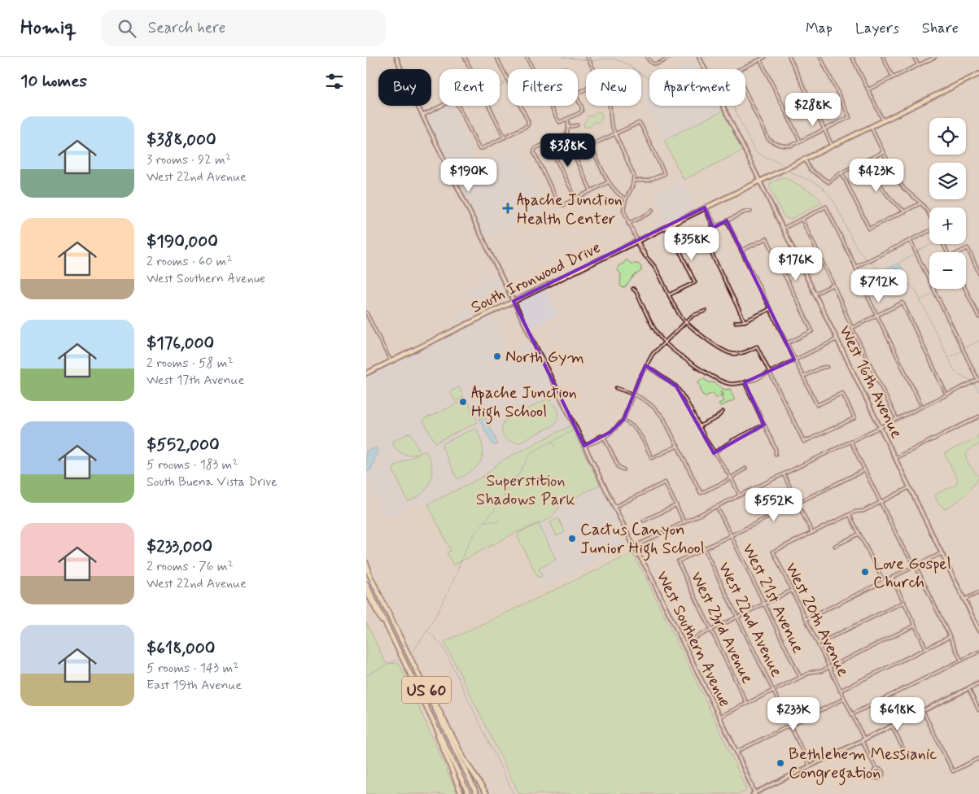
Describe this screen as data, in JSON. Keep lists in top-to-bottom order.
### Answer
{
  "streets": {
    "highway": ["US 60"],
    "main road": ["South Ironwood Drive", "West 16th Avenue", "West Southern Avenue"],
    "street": [
      "West 21st Avenue",
      "West 22nd Avenue",
      "West 20th Avenue",
      "West 23rd Avenue"
    ]
  },
  "crossings": [
    ["South Ironwood Drive", "West 16th Avenue"],
    ["South Ironwood Drive", "West Southern Avenue"],
    ["West 22nd Avenue", "West 23rd Avenue"]
  ],
  "parks": ["Superstition Shadows Park"],
  "places": {
    "health": ["Apache Junction Health Center"],
    "other": [
      "North Gym",
      "Apache Junction High School",
      "Cactus Canyon Junior High School",
      "Love Gospel Church",
      "Bethlehem Messianic Congregation"
    ]
  },
  "page": {
    "header": "Homiq",
    "search": "Search here",
    "nav": ["Map", "Layers", "Share"],
    "heading": "10 homes",
    "chip": [
      "Buy",
      "Rent",
      "Filters",
      "New",
      "Apartment"
    ],
    "price": [
      "$288K",
      "$388K",
      "$190K",
      "$423K",
      "$358K",
      "$176K",
      "$712K",
      "$552K",
      "$233K",
      "$618K"
    ],
    "list": [
      {
        "name": "$388,000",
        "note": "3 rooms · 92 m² · West 22nd Avenue"
      },
      {
        "name": "$190,000",
        "note": "2 rooms · 60 m² · West Southern Avenue"
      },
      {
        "name": "$176,000",
        "note": "2 rooms · 58 m² · West 17th Avenue"
      },
      {
        "name": "$552,000",
        "note": "5 rooms · 183 m² · South Buena Vista Drive"
      },
      {
        "name": "$233,000",
        "note": "2 rooms · 76 m² · West 22nd Avenue"
      },
      {
        "name": "$618,000",
        "note": "5 rooms · 143 m² · East 19th Avenue"
      }
    ],
    "map_buttons": ["+", "−"]
  }
}
